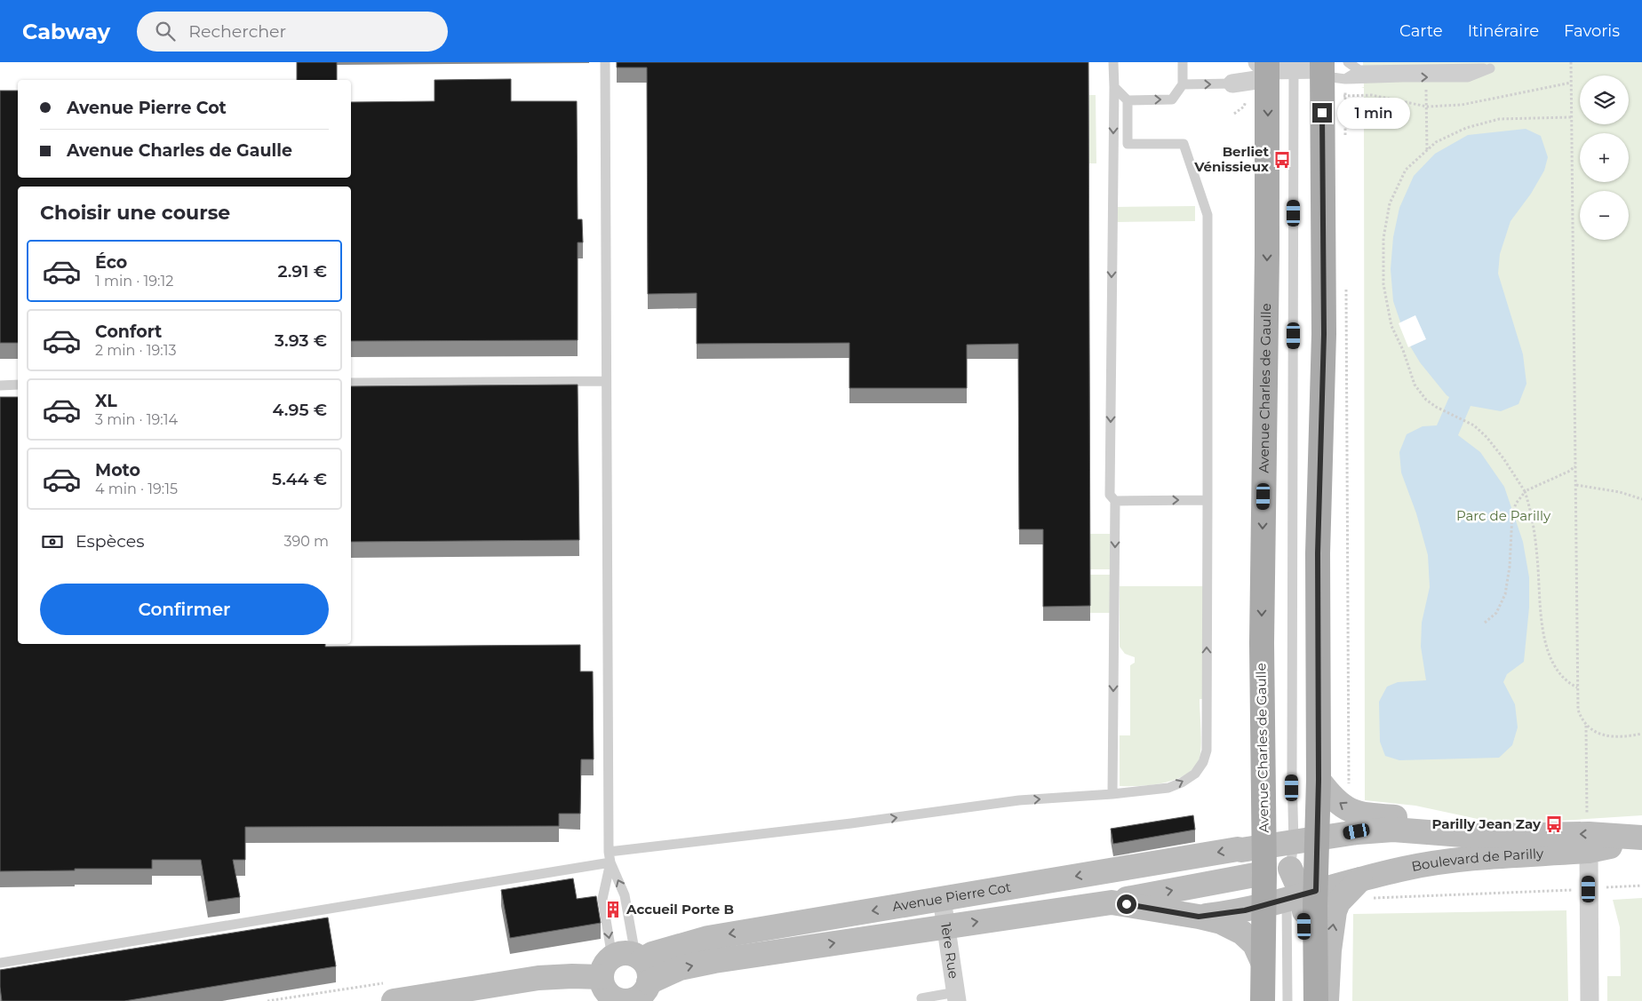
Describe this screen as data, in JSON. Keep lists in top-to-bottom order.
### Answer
{
  "streets": {
    "main road": ["Avenue Charles de Gaulle"],
    "street": ["Boulevard de Parilly", "Avenue Pierre Cot", "1ère Rue"]
  },
  "crossings": [
    ["Avenue Charles de Gaulle", "Boulevard de Parilly"],
    ["Avenue Charles de Gaulle", "Avenue Pierre Cot"],
    ["Boulevard de Parilly", "Avenue Pierre Cot"],
    ["Avenue Pierre Cot", "1ère Rue"]
  ],
  "parks": ["Parc de Parilly"],
  "places": {
    "bus stop": ["Berliet Vénissieux", "Parilly Jean Zay"],
    "building": ["Accueil Porte B"]
  },
  "page": {
    "header": "Cabway",
    "search": "Rechercher",
    "nav": ["Carte", "Itinéraire", "Favoris"],
    "map_buttons": ["+", "−"],
    "banner": ["Avenue Pierre Cot", "Avenue Charles de Gaulle"],
    "bubble": "1 min",
    "heading": "Choisir une course",
    "list": [
      {
        "name": "Éco",
        "note": "1 min · 19:12",
        "value": "2.91 €"
      },
      {
        "name": "Confort",
        "note": "2 min · 19:13",
        "value": "3.93 €"
      },
      {
        "name": "XL",
        "note": "3 min · 19:14",
        "value": "4.95 €"
      },
      {
        "name": "Moto",
        "note": "4 min · 19:15",
        "value": "5.44 €"
      }
    ],
    "pay": ["Espèces", "390 m"],
    "buttons": "Confirmer"
  }
}
